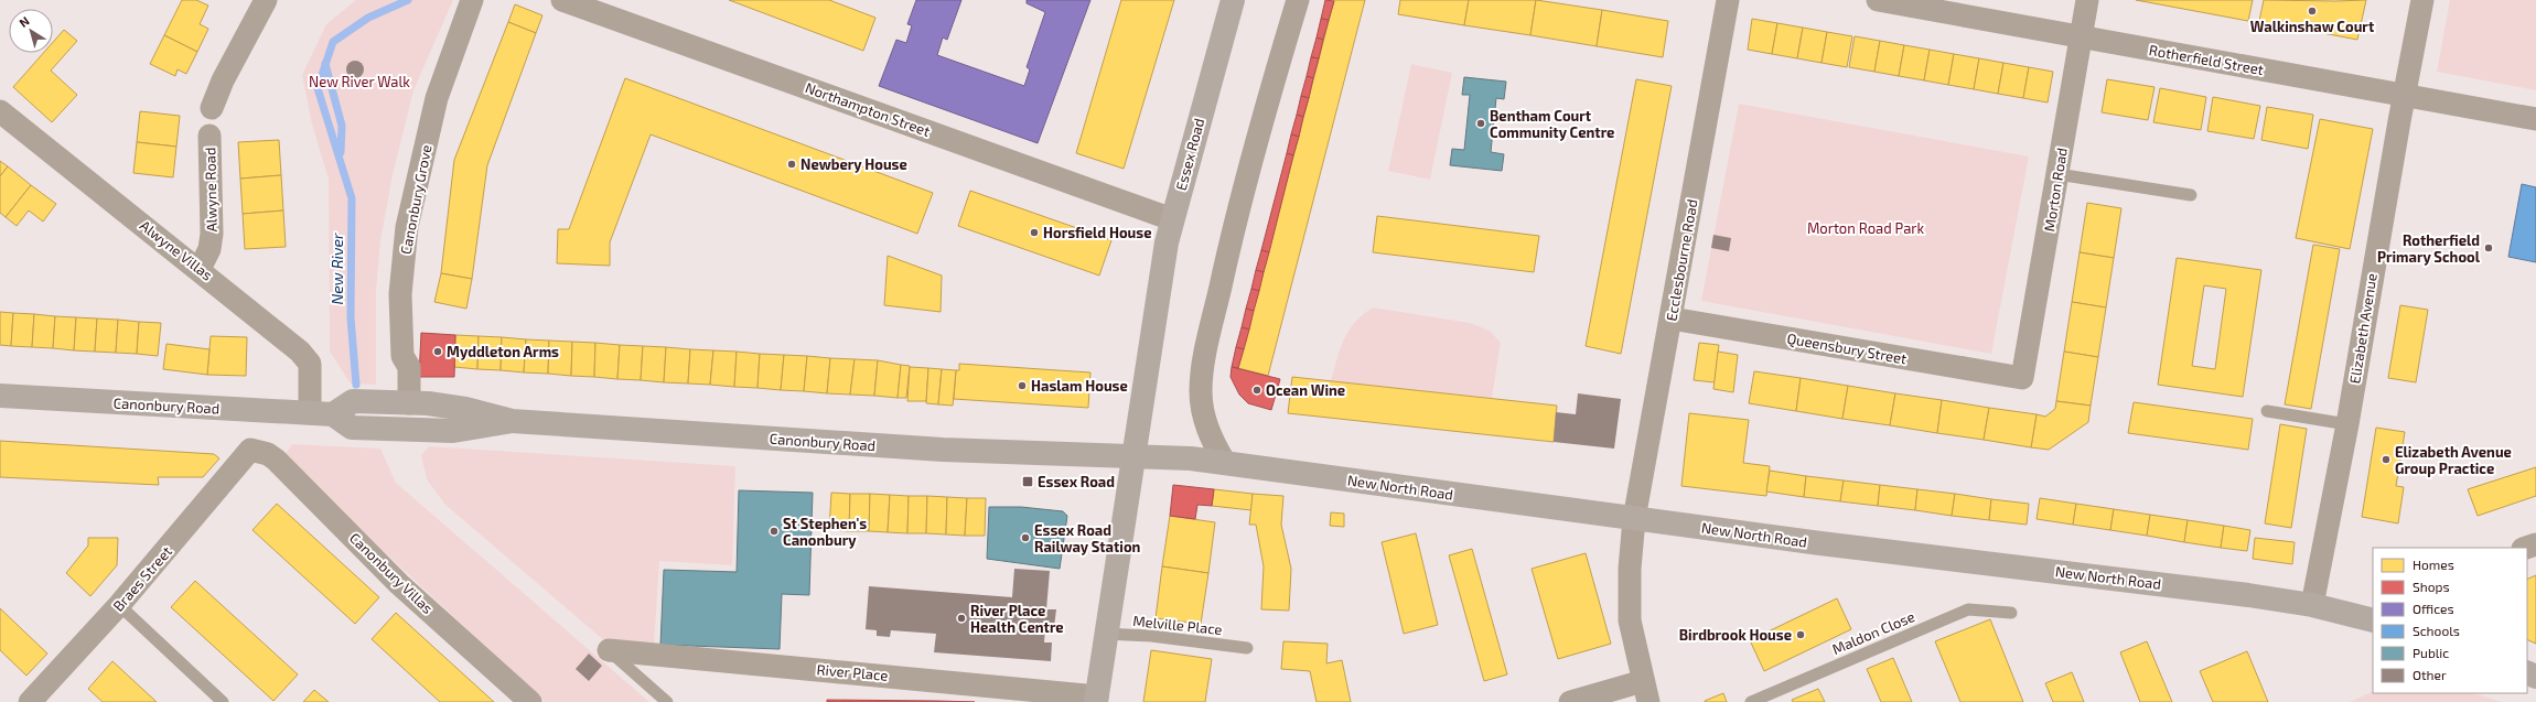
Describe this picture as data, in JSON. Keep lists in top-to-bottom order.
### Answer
{
  "streets": {
    "main road": ["Essex Road", "Canonbury Road", "New North Road"],
    "street": [
      "Rotherfield Street",
      "Northampton Street",
      "Alwyne Road",
      "Morton Road",
      "Canonbury Grove",
      "Alwyne Villas",
      "Ecclesbourne Road",
      "Elizabeth Avenue",
      "Queensbury Street",
      "Canonbury Villas",
      "Braes Street",
      "River Place"
    ],
    "lane": ["Melville Place", "Maldon Close"]
  },
  "crossings": [
    ["Rotherfield Street", "Morton Road"],
    ["Rotherfield Street", "Elizabeth Avenue"],
    ["Northampton Street", "Essex Road"],
    ["Essex Road", "Canonbury Road"],
    ["Essex Road", "New North Road"],
    ["Essex Road", "Melville Place"],
    ["Essex Road", "River Place"],
    ["Alwyne Road", "Alwyne Villas"],
    ["Morton Road", "Queensbury Street"],
    ["Canonbury Grove", "Canonbury Road"],
    ["Alwyne Villas", "Canonbury Road"],
    ["Ecclesbourne Road", "Queensbury Street"],
    ["Ecclesbourne Road", "New North Road"],
    ["Elizabeth Avenue", "New North Road"],
    ["Canonbury Road", "New North Road"],
    ["Canonbury Villas", "Braes Street"]
  ],
  "water": ["New River"],
  "parks": ["New River Walk", "Morton Road Park"],
  "places": {
    "other": [
      "Walkinshaw Court",
      "Bentham Court Community Centre",
      "Newbery House",
      "Horsfield House",
      "Rotherfield Primary School",
      "Myddleton Arms",
      "Haslam House",
      "Ocean Wine",
      "Elizabeth Avenue Group Practice",
      "St Stephen's Canonbury",
      "Essex Road Railway Station",
      "River Place Health Centre",
      "Birdbrook House"
    ],
    "transit": ["Essex Road"]
  },
  "legend": [
    "Homes",
    "Shops",
    "Offices",
    "Schools",
    "Public",
    "Other"
  ],
  "north": "top left"
}
